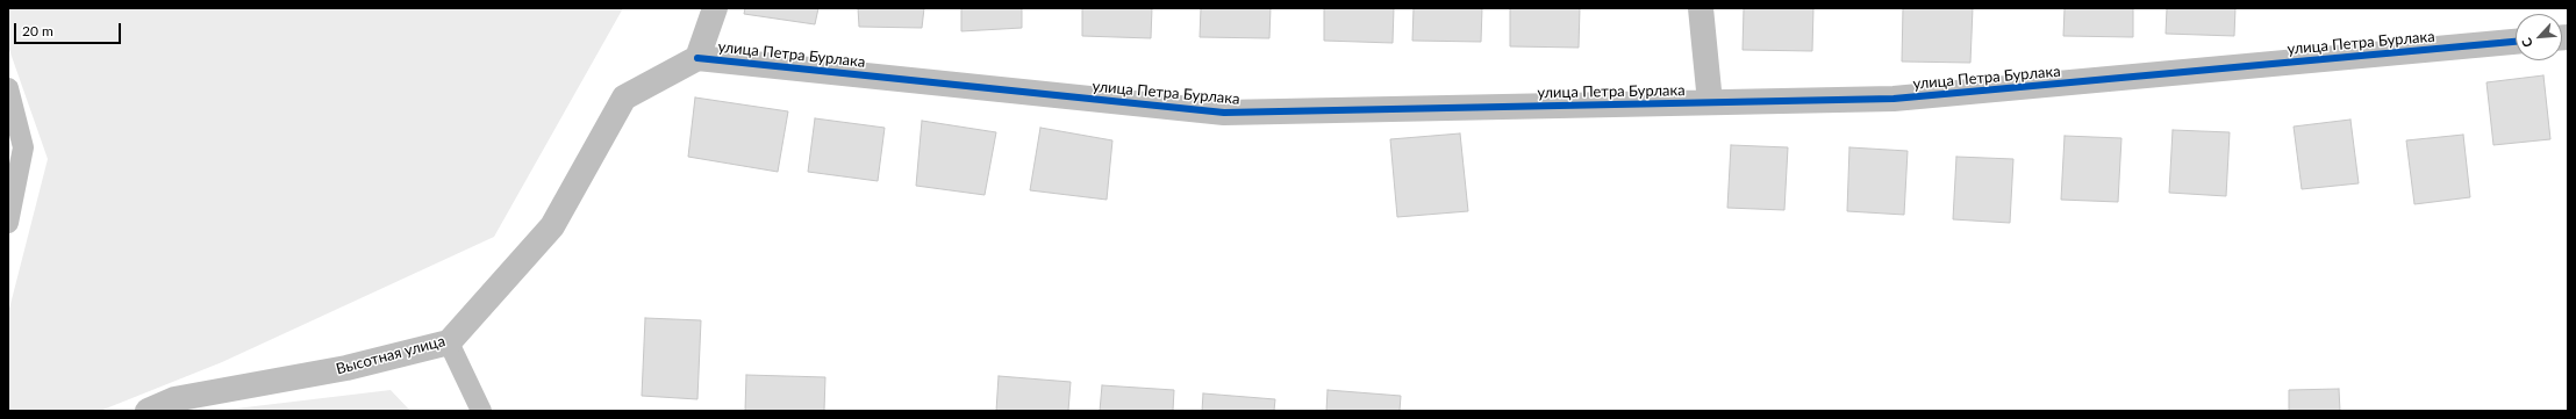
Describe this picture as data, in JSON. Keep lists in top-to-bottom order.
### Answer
{
  "streets": {
    "street": ["улица Петра Бурлака", "Высотная улица"]
  },
  "crossings": [
    ["улица Петра Бурлака", "Высотная улица"]
  ],
  "scale_bar": "20 m",
  "north": "bottom left"
}
